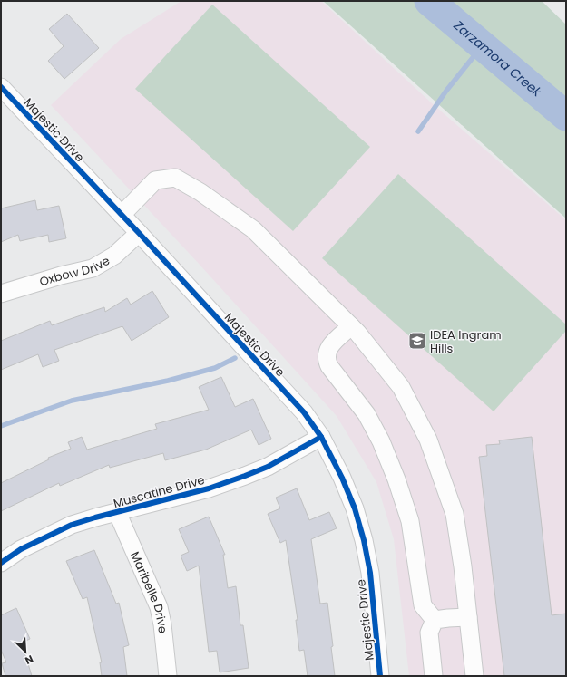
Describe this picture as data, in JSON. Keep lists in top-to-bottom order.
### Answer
{
  "streets": {
    "street": [
      "Majestic Drive",
      "Oxbow Drive",
      "Muscatine Drive",
      "Maribelle Drive"
    ]
  },
  "crossings": [
    ["Majestic Drive", "Oxbow Drive"],
    ["Majestic Drive", "Muscatine Drive"],
    ["Muscatine Drive", "Maribelle Drive"]
  ],
  "water": ["Zarzamora Creek"],
  "places": {
    "school or university": ["IDEA Ingram Hills"]
  },
  "north": "bottom right"
}
